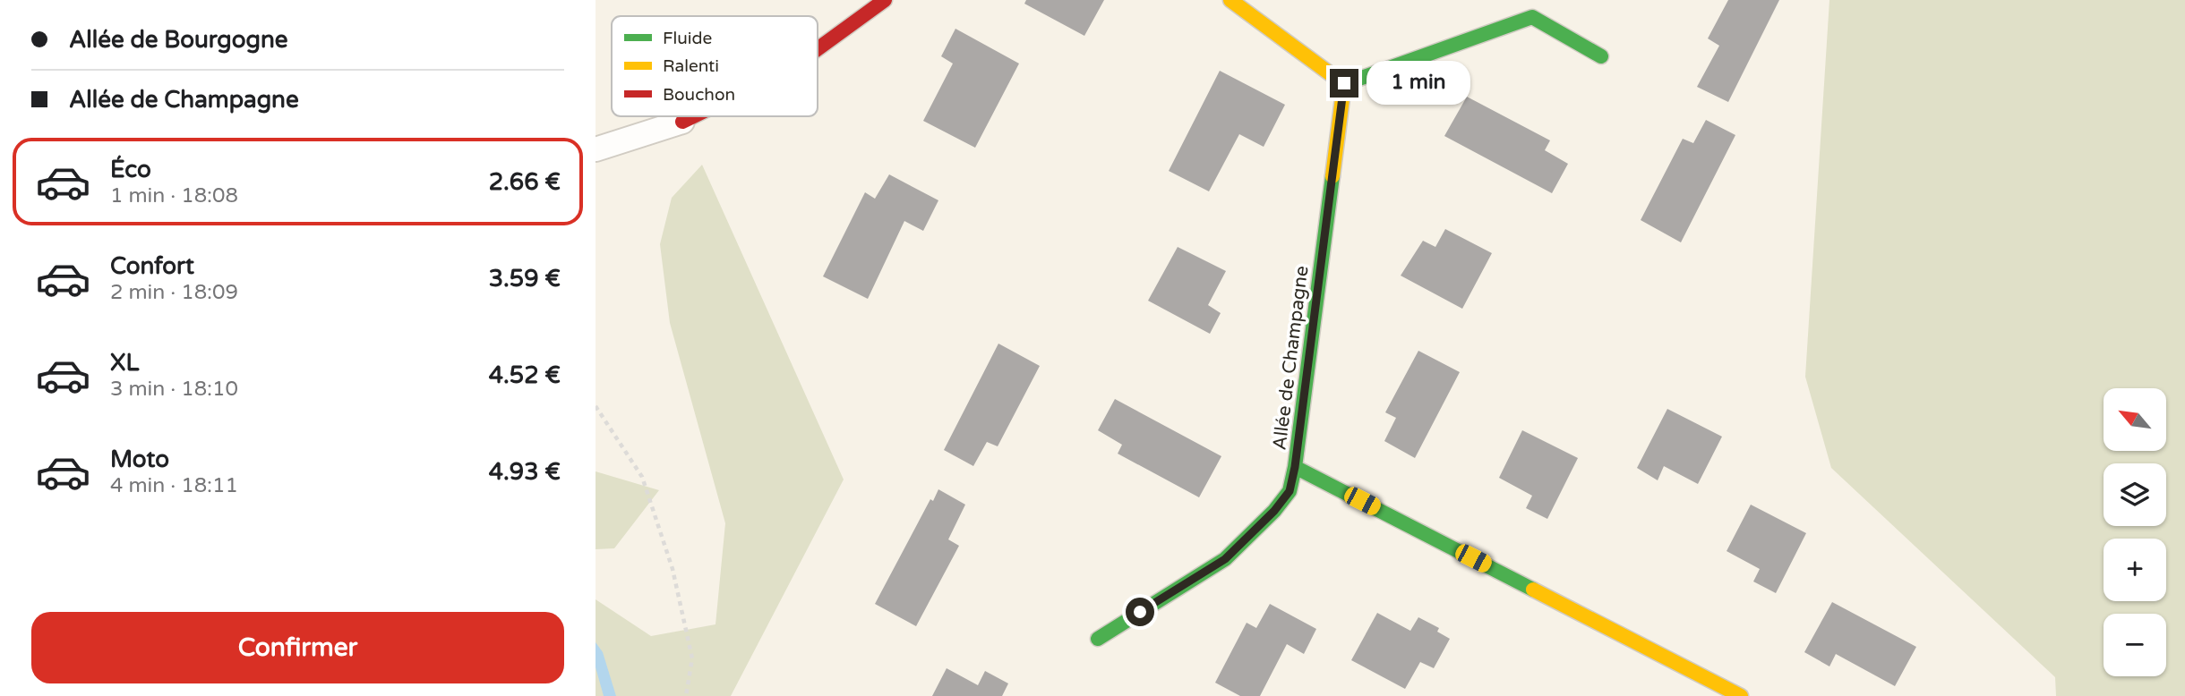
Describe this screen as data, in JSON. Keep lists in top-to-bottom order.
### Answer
{
  "streets": {
    "street": ["Allée de Champagne"]
  },
  "legend": ["Fluide", "Ralenti", "Bouchon"],
  "north": "top left",
  "page": {
    "banner": ["Allée de Bourgogne", "Allée de Champagne"],
    "bubble": "1 min",
    "list": [
      {
        "name": "Éco",
        "note": "1 min · 18:08",
        "value": "2.66 €"
      },
      {
        "name": "Confort",
        "note": "2 min · 18:09",
        "value": "3.59 €"
      },
      {
        "name": "XL",
        "note": "3 min · 18:10",
        "value": "4.52 €"
      },
      {
        "name": "Moto",
        "note": "4 min · 18:11",
        "value": "4.93 €"
      }
    ],
    "map_buttons": ["+", "−"],
    "buttons": "Confirmer"
  }
}
